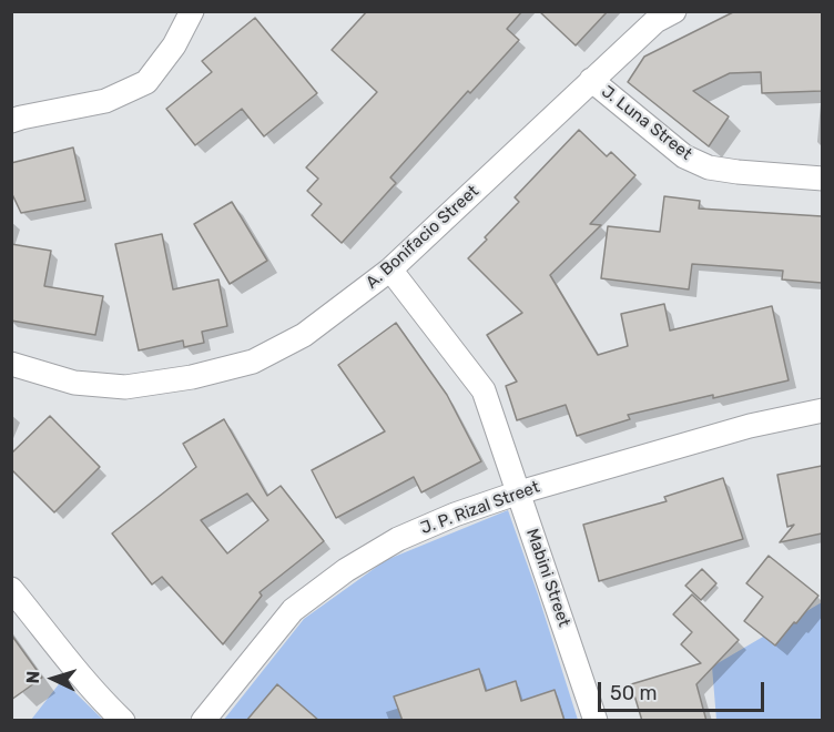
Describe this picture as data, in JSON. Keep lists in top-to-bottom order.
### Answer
{
  "streets": {
    "street": [
      "J. Luna Street",
      "A. Bonifacio Street",
      "J. P. Rizal Street",
      "Mabini Street"
    ]
  },
  "crossings": [
    ["J. Luna Street", "A. Bonifacio Street"],
    ["A. Bonifacio Street", "Mabini Street"],
    ["J. P. Rizal Street", "Mabini Street"]
  ],
  "scale_bar": "50 m",
  "north": "left"
}
